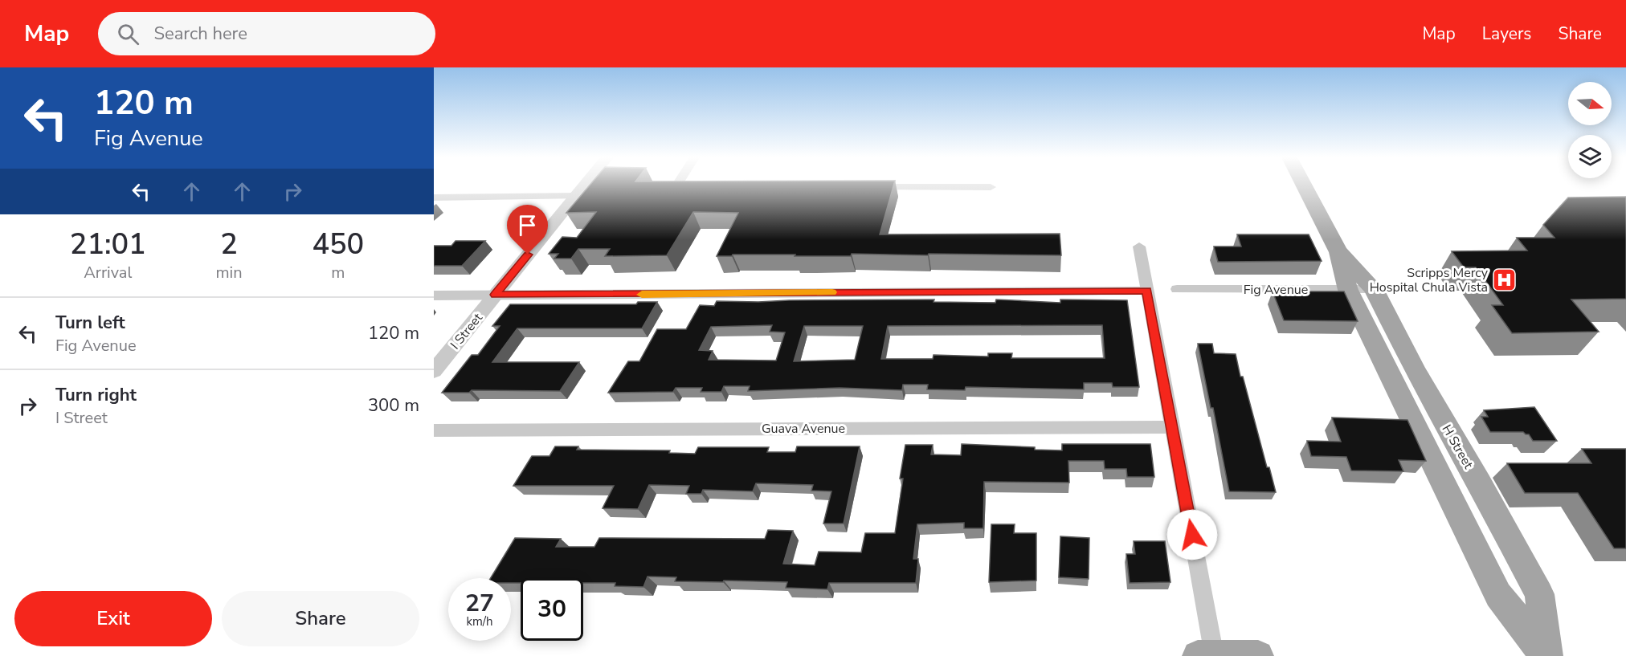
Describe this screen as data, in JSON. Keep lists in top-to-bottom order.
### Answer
{
  "streets": {
    "main road": ["H Street"],
    "street": ["Fig Avenue", "I Street", "Guava Avenue"]
  },
  "crossings": [
    ["Fig Avenue", "H Street"]
  ],
  "places": {
    "hospital": ["Scripps Mercy Hospital Chula Vista"]
  },
  "north": "right",
  "page": {
    "header": "Map",
    "search": "Search here",
    "nav": ["Map", "Layers", "Share"],
    "turn": ["120 m", "Fig Avenue"],
    "eta": [
      "21:01",
      "Arrival",
      "2",
      "min",
      "450",
      "m"
    ],
    "list": [
      {
        "name": "Turn left",
        "note": "Fig Avenue",
        "value": "120 m"
      },
      {
        "name": "Turn right",
        "note": "I Street",
        "value": "300 m"
      }
    ],
    "speed": "27 km/h",
    "limit": "30",
    "buttons": ["Exit", "Share"]
  }
}
